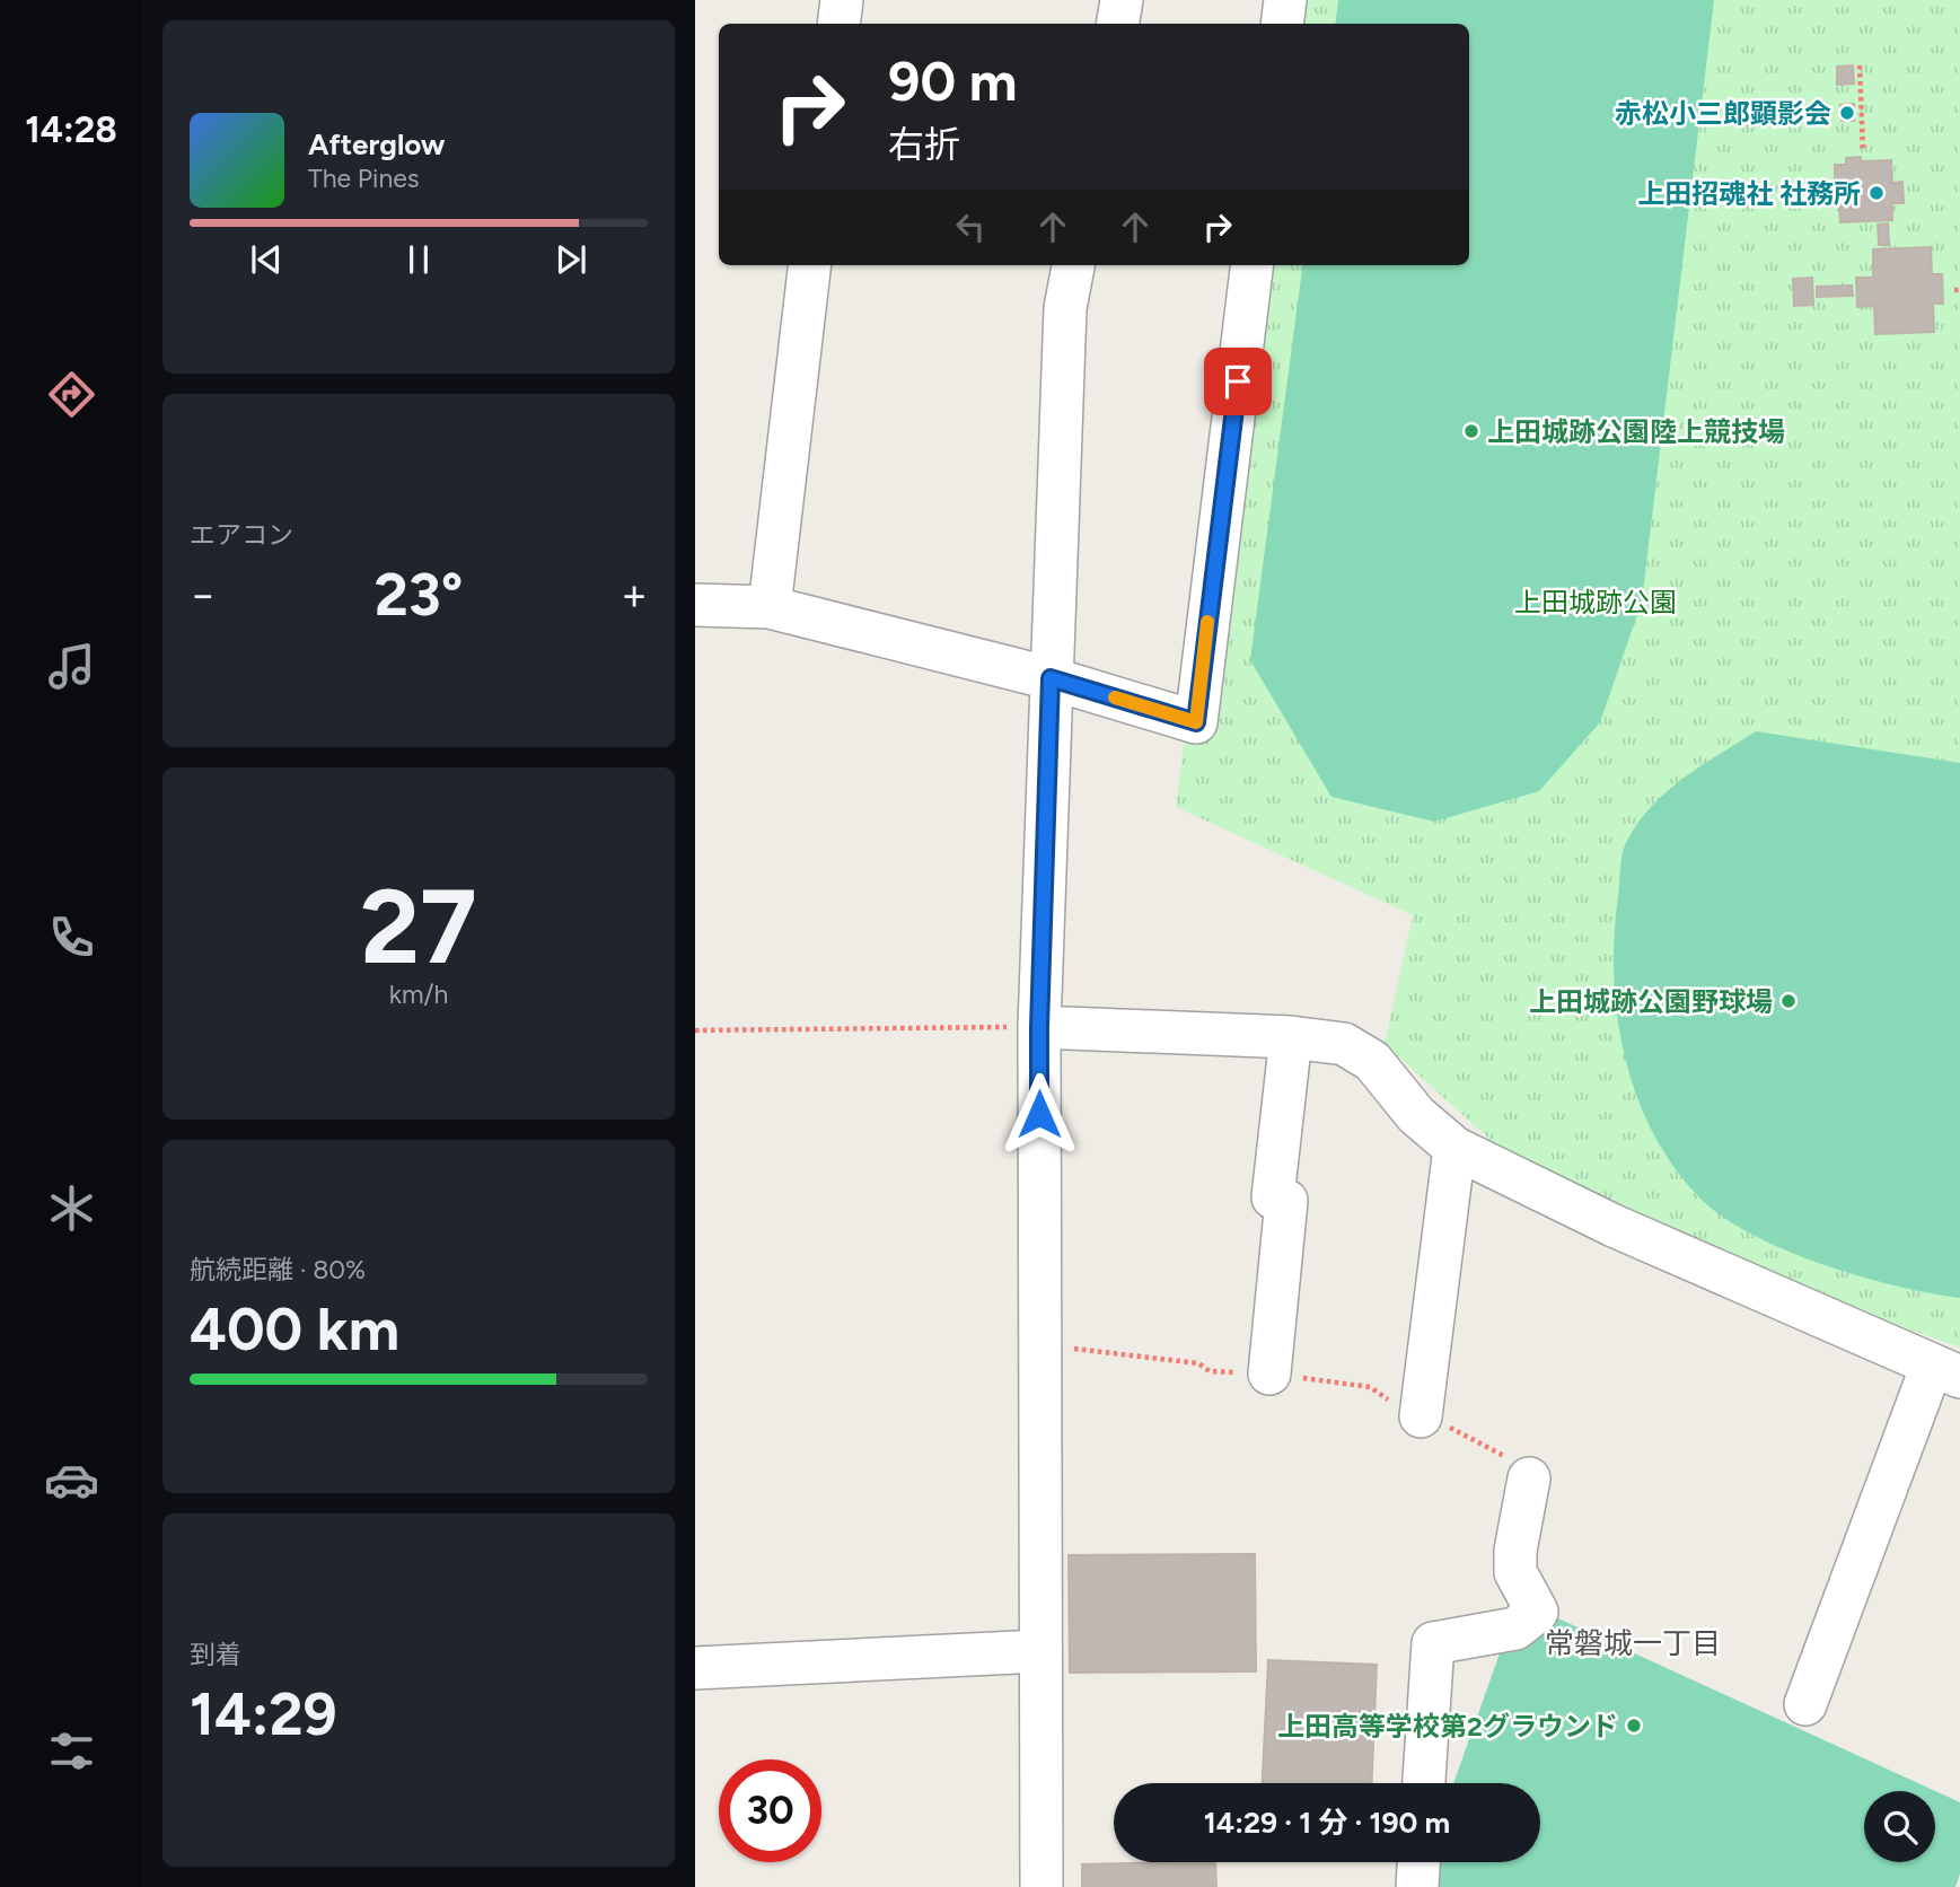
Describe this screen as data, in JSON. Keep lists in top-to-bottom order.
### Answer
{
  "districts": ["常磐城一丁目"],
  "parks": ["上田城跡公園"],
  "places": [
    "赤松小三郎顕影会",
    "上田招魂社 社務所",
    "上田城跡公園陸上競技場",
    "上田城跡公園野球場",
    "上田高等学校第2グラウンド"
  ],
  "page": {
    "tabs": "14:28",
    "turn": ["90 m", "右折"],
    "song": ["Afterglow", "The Pines"],
    "tile": [
      "エアコン",
      ["27", "km/h"],
      ["航続距離 · 80%", "400 km"],
      ["到着", "14:29"]
    ],
    "heat": ["−", "23°", "+"],
    "limit": "30",
    "trip": "14:29 · 1 分 · 190 m"
  }
}
